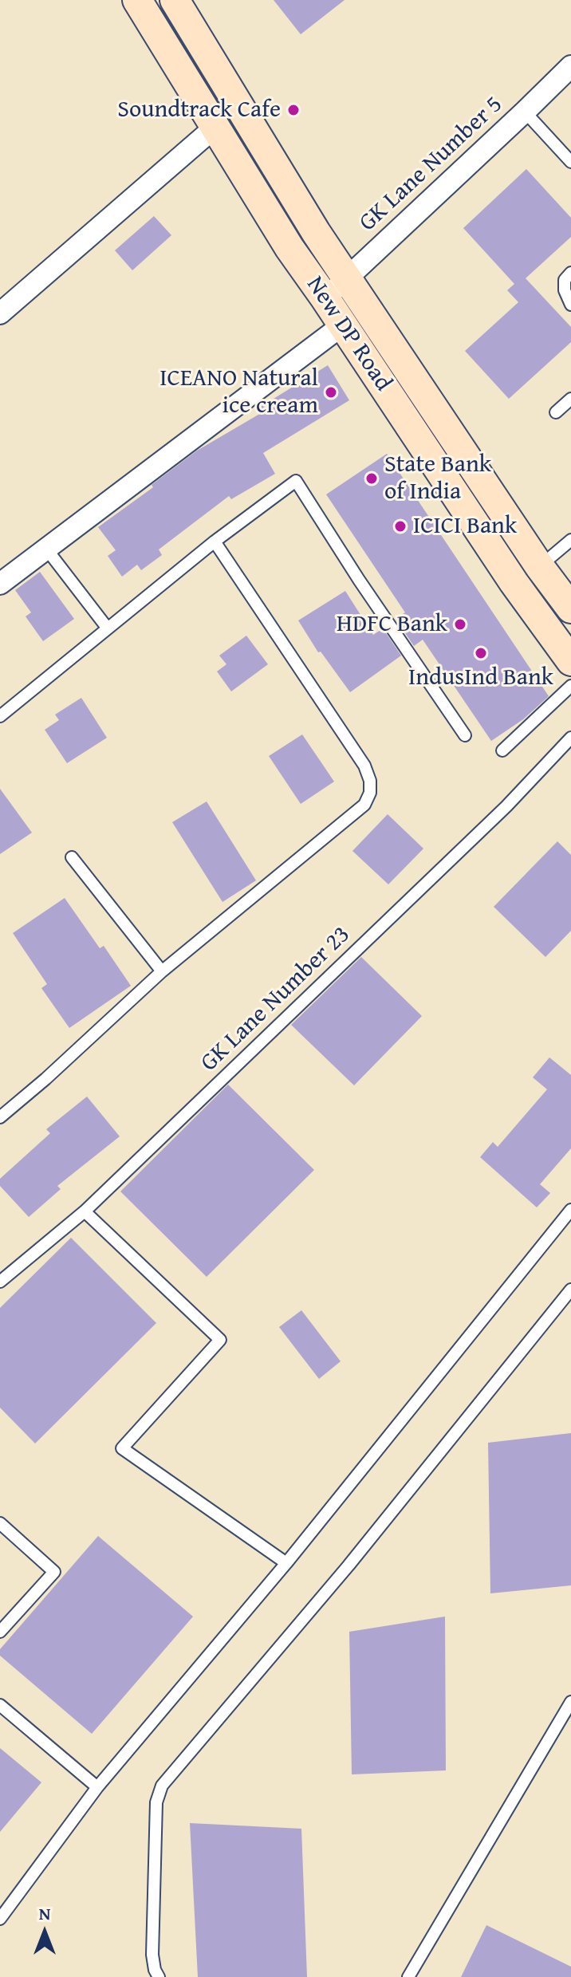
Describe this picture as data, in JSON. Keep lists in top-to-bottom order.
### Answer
{
  "streets": {
    "main road": ["New DP Road"],
    "street": ["GK Lane Number 5"],
    "lane": ["GK Lane Number 23"]
  },
  "crossings": [
    ["GK Lane Number 5", "New DP Road"]
  ],
  "places": [
    "Soundtrack Cafe",
    "ICEANO Natural ice cream",
    "State Bank of India",
    "ICICI Bank",
    "HDFC Bank",
    "IndusInd Bank"
  ],
  "north": "top"
}
